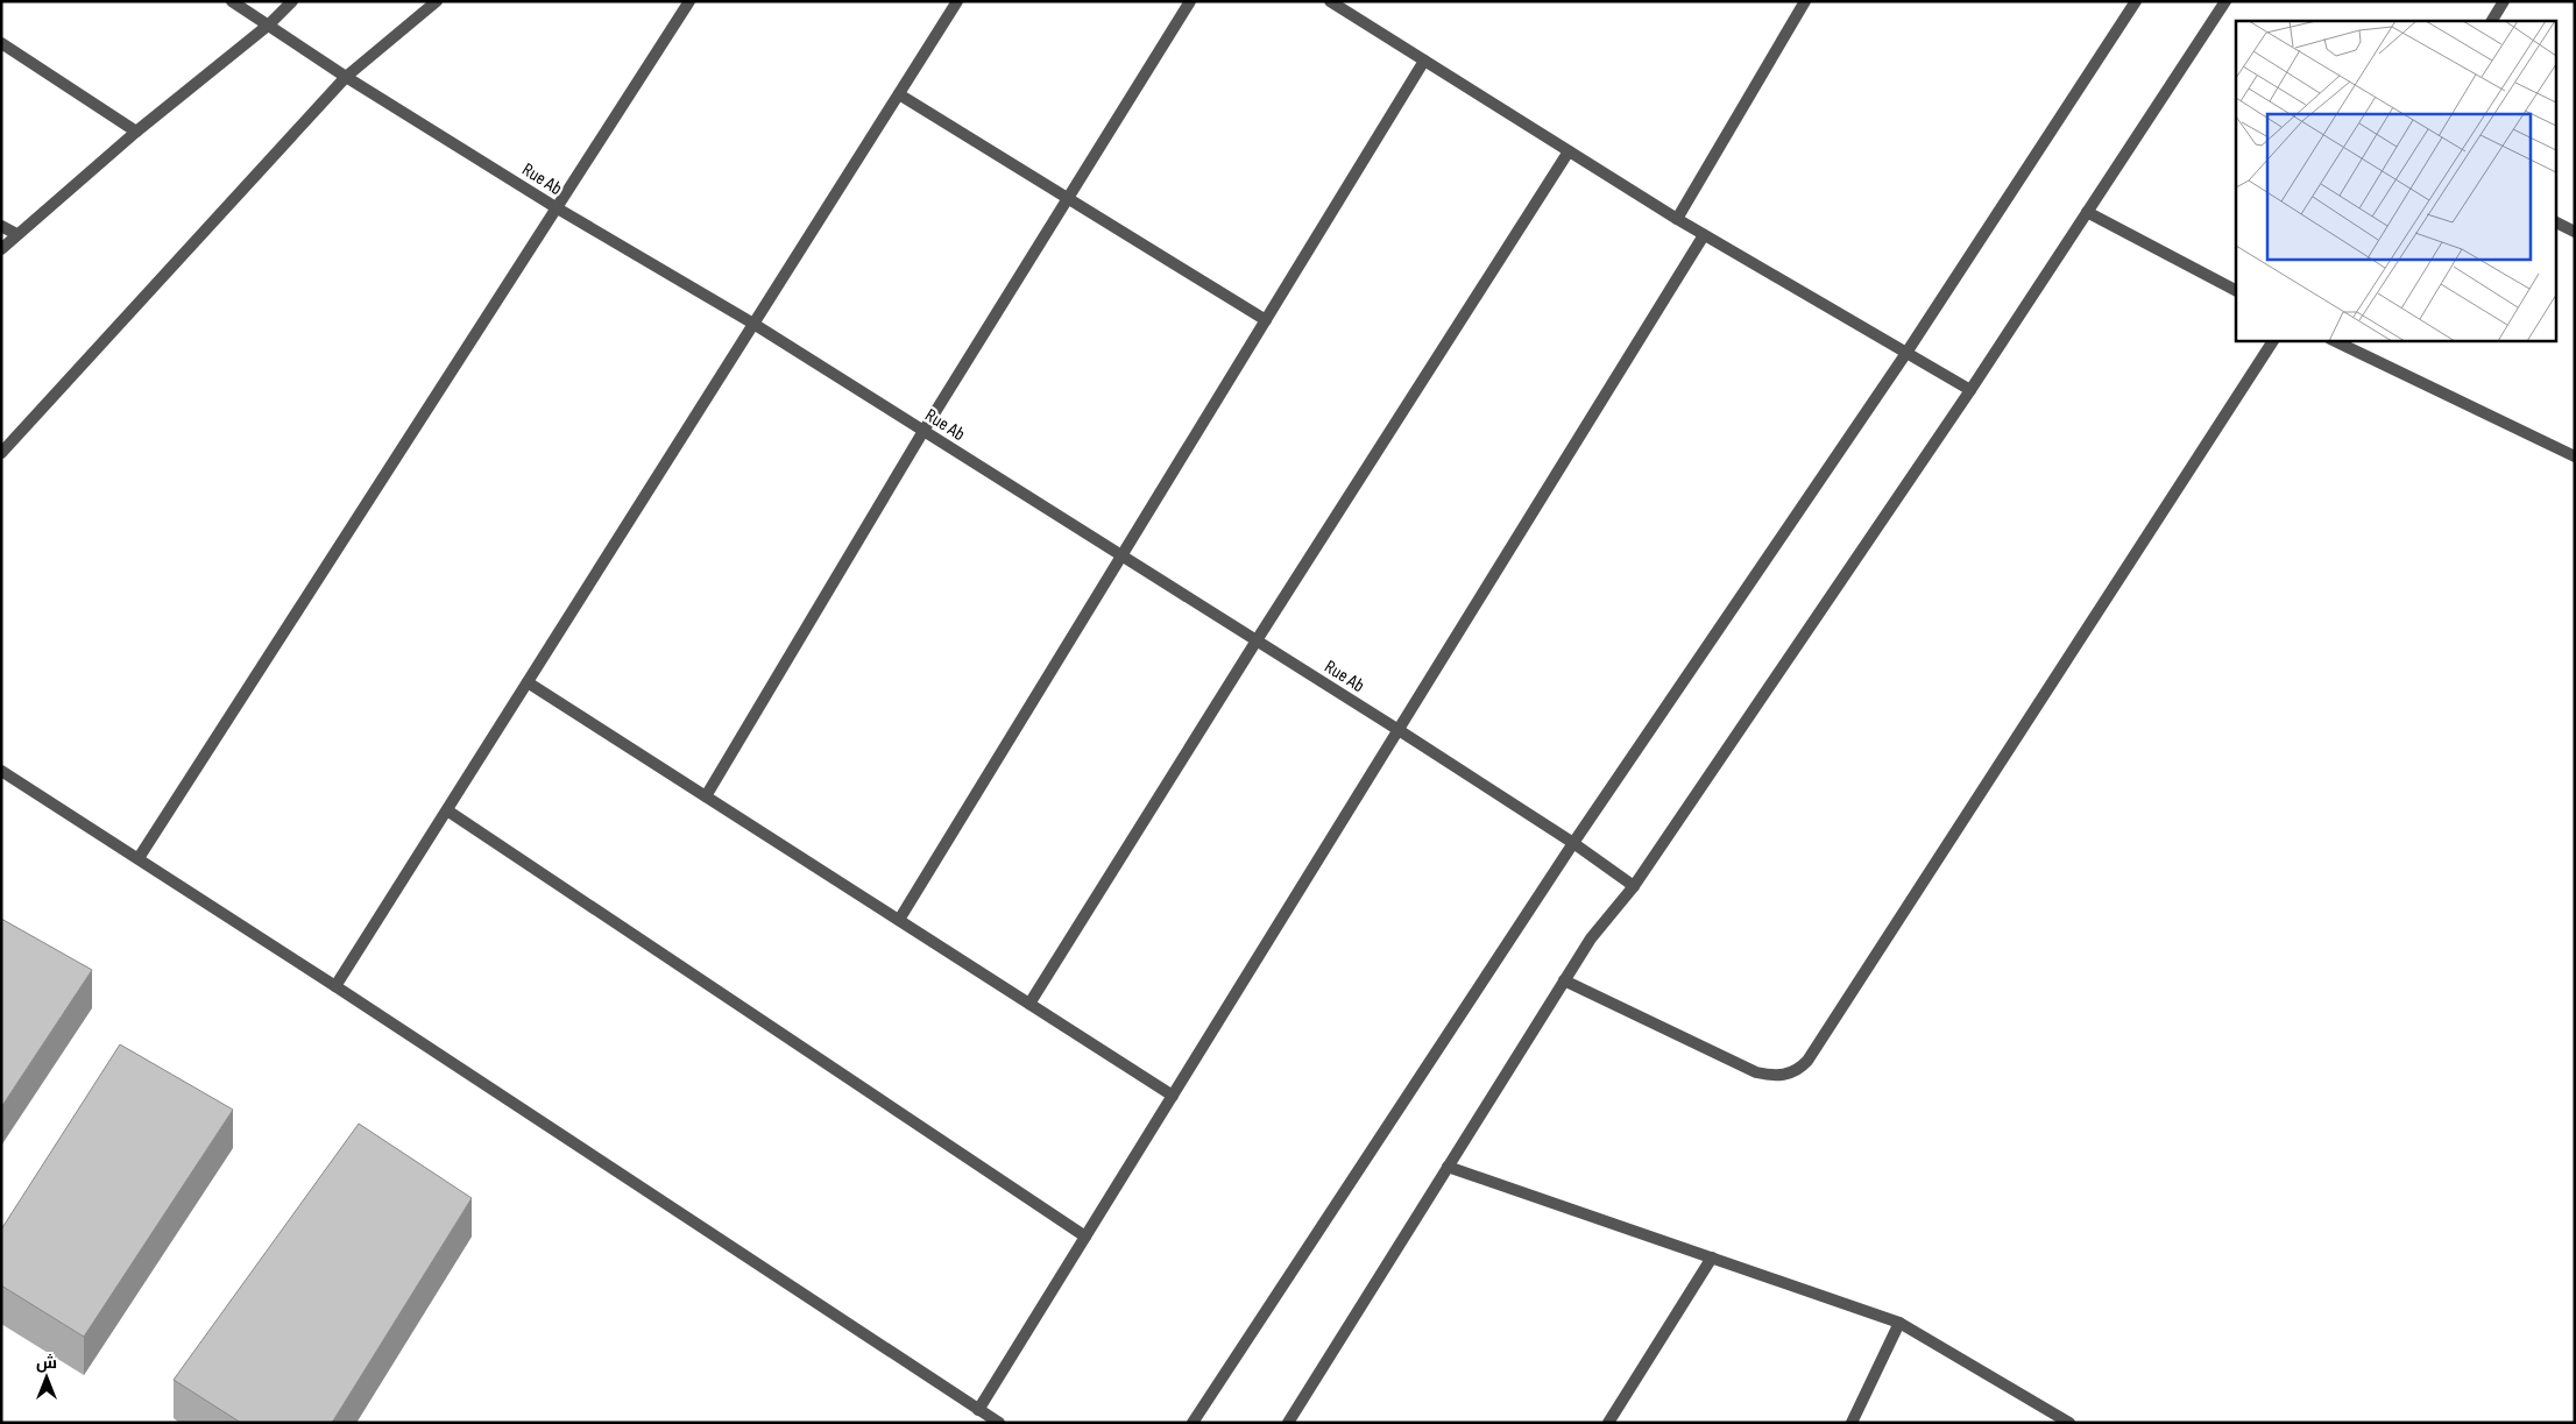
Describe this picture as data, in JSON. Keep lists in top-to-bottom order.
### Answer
{
  "streets": {
    "street": ["Rue Ab"]
  },
  "north": "top"
}
